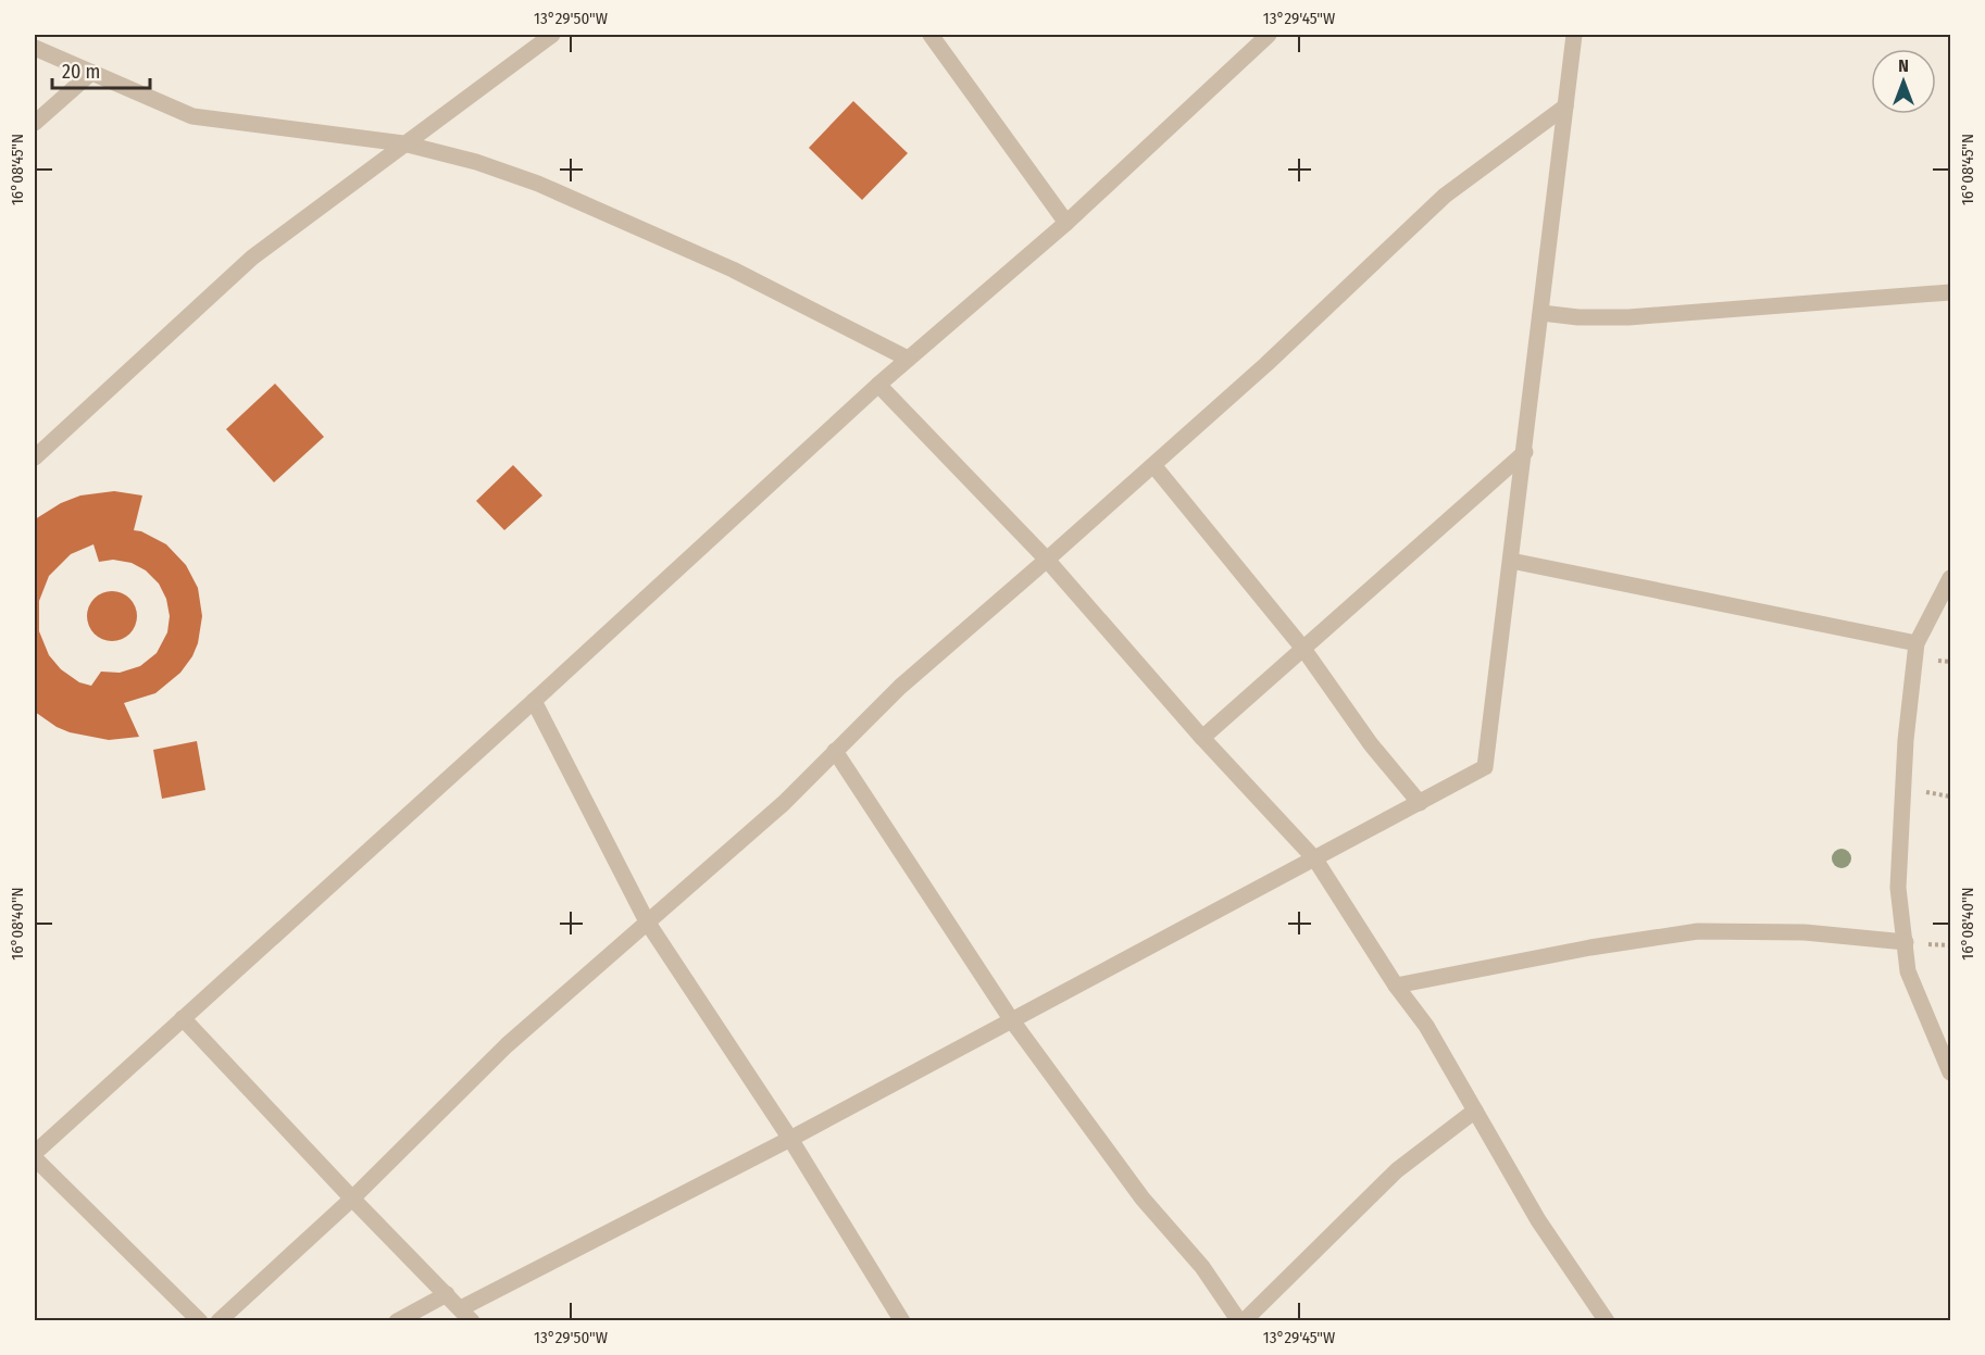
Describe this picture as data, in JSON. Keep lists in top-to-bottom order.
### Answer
{
  "scale_bar": "20 m",
  "north": "top",
  "coordinates": [
    "13°29'50\"W",
    "13°29'45\"W",
    "16°08'45\"N",
    "16°08'40\"N"
  ]
}
